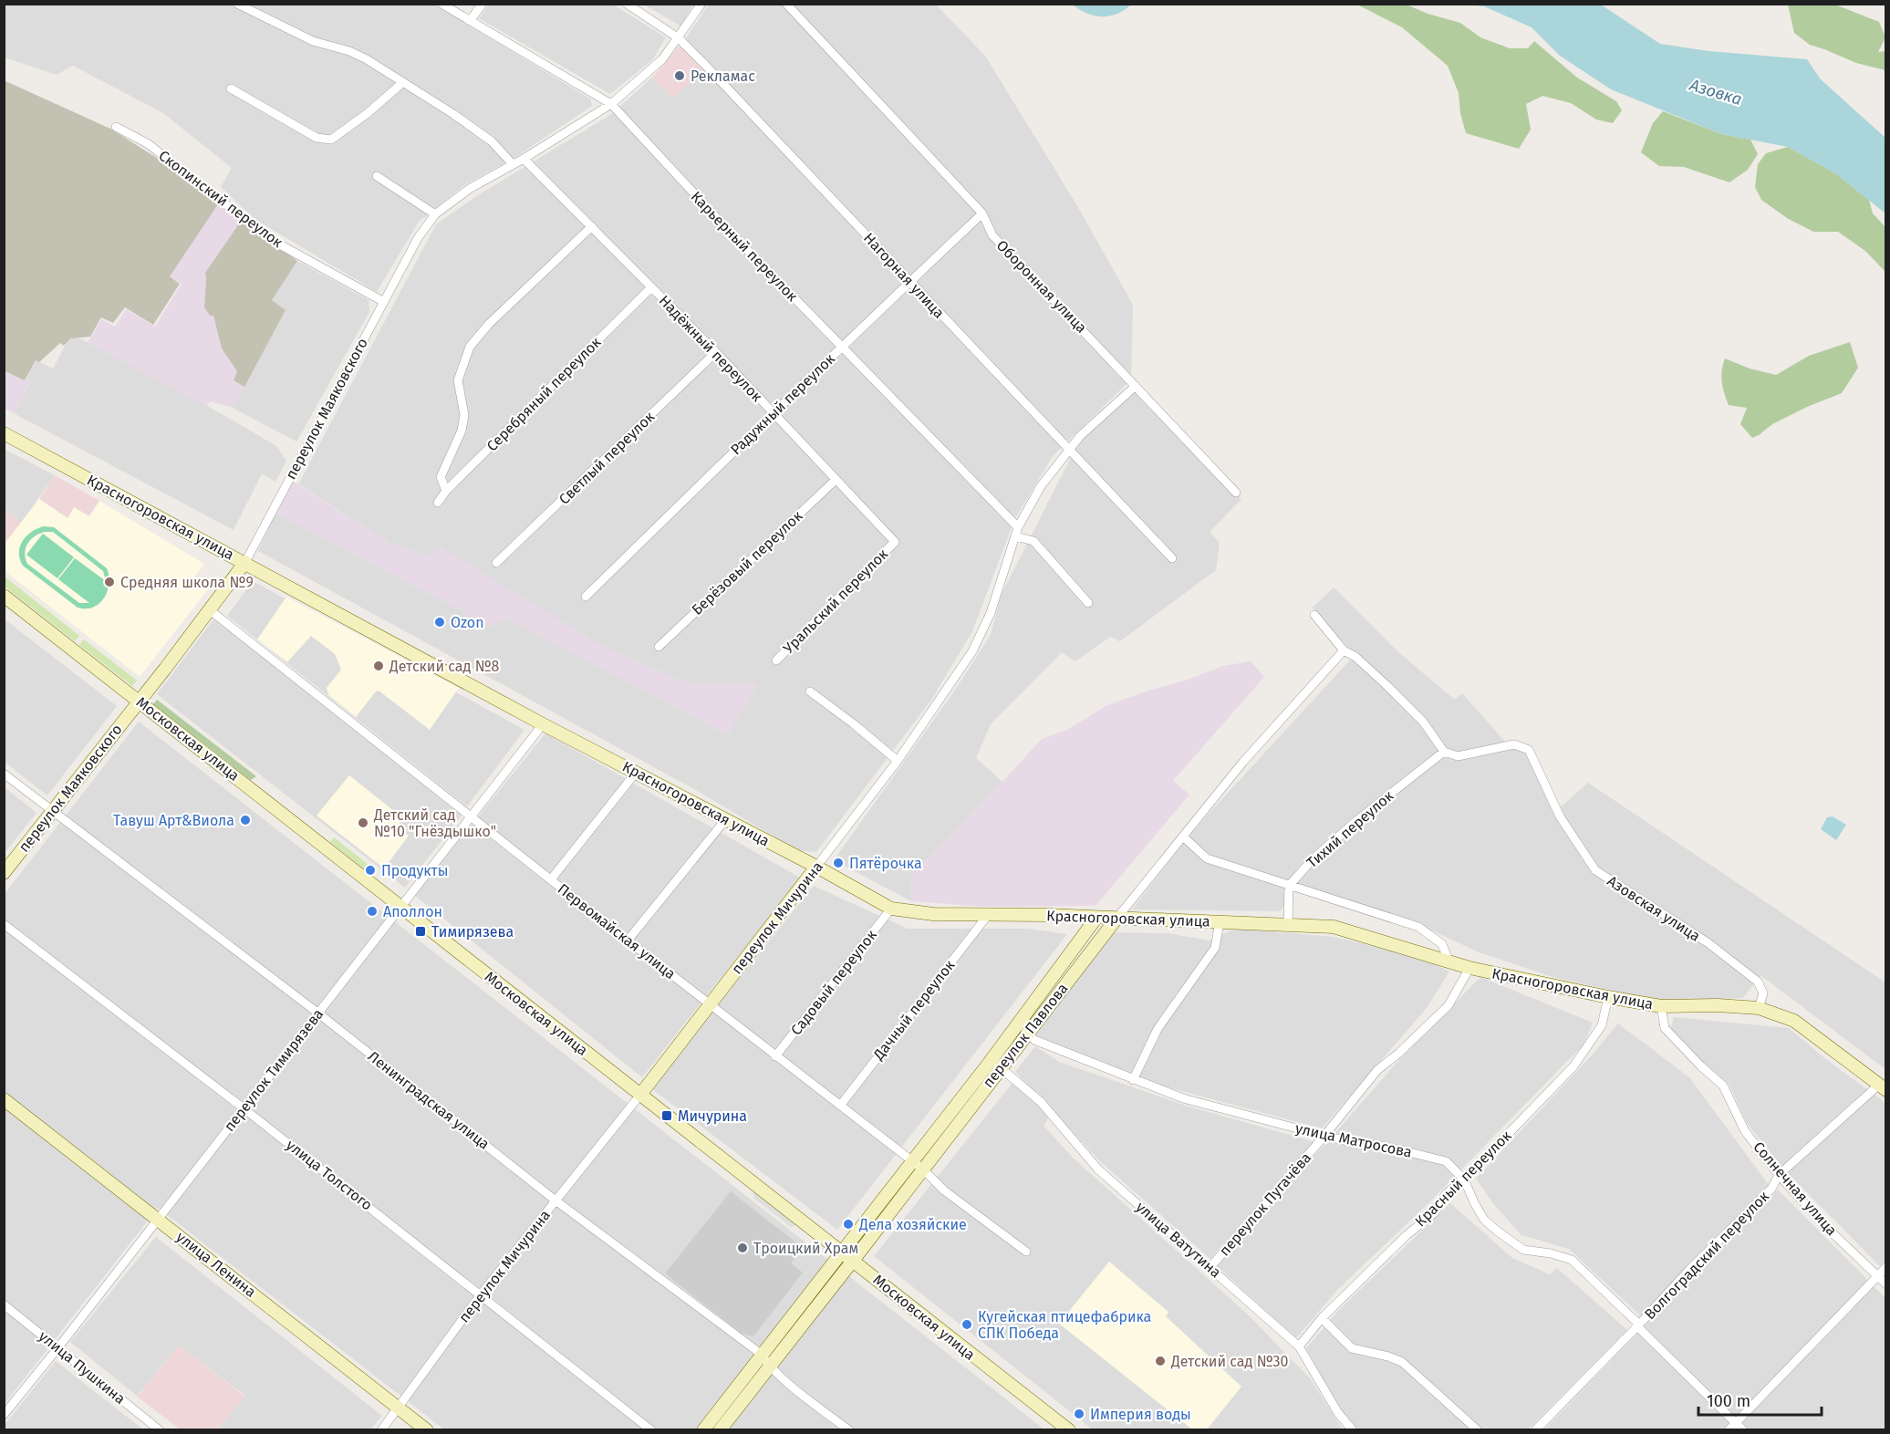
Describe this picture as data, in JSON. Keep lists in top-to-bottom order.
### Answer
{
  "streets": {
    "street": [
      "Скопинский переулок",
      "Карьерный переулок",
      "Нагорная улица",
      "Оборонная улица",
      "Надёжный переулок",
      "Серебряный переулок",
      "Радужный переулок",
      "переулок Маяковского",
      "Светлый переулок",
      "Красногоровская улица",
      "Берёзовый переулок",
      "Уральский переулок",
      "Московская улица",
      "Тихий переулок",
      "Азовская улица",
      "переулок Мичурина",
      "Первомайская улица",
      "Садовый переулок",
      "Дачный переулок",
      "переулок Павлова",
      "переулок Тимирязева",
      "Ленинградская улица",
      "улица Матросова",
      "улица Толстого",
      "Красный переулок",
      "Солнечная улица",
      "переулок Пугачёва",
      "улица Ватутина",
      "Волгоградский переулок",
      "улица Ленина",
      "улица Пушкина"
    ]
  },
  "crossings": [
    ["Скопинский переулок", "переулок Маяковского"],
    ["Карьерный переулок", "Радужный переулок"],
    ["Карьерный переулок", "переулок Маяковского"],
    ["Карьерный переулок", "переулок Мичурина"],
    ["Нагорная улица", "Радужный переулок"],
    ["Нагорная улица", "переулок Маяковского"],
    ["Нагорная улица", "переулок Мичурина"],
    ["Оборонная улица", "Радужный переулок"],
    ["Оборонная улица", "переулок Мичурина"],
    ["Надёжный переулок", "Серебряный переулок"],
    ["Надёжный переулок", "Радужный переулок"],
    ["Надёжный переулок", "переулок Маяковского"],
    ["Надёжный переулок", "Светлый переулок"],
    ["Надёжный переулок", "Берёзовый переулок"],
    ["Надёжный переулок", "Уральский переулок"],
    ["переулок Маяковского", "Красногоровская улица"],
    ["переулок Маяковского", "Московская улица"],
    ["переулок Маяковского", "Первомайская улица"],
    ["переулок Маяковского", "Ленинградская улица"],
    ["Красногоровская улица", "Азовская улица"],
    ["Красногоровская улица", "переулок Мичурина"],
    ["Красногоровская улица", "Садовый переулок"],
    ["Красногоровская улица", "Дачный переулок"],
    ["Красногоровская улица", "переулок Павлова"],
    ["Красногоровская улица", "переулок Тимирязева"],
    ["Красногоровская улица", "Красный переулок"],
    ["Красногоровская улица", "Солнечная улица"],
    ["Красногоровская улица", "переулок Пугачёва"],
    ["Красногоровская улица", "Волгоградский переулок"],
    ["Московская улица", "переулок Мичурина"],
    ["Московская улица", "переулок Павлова"],
    ["Московская улица", "переулок Тимирязева"],
    ["Тихий переулок", "Азовская улица"],
    ["переулок Мичурина", "Первомайская улица"],
    ["переулок Мичурина", "Ленинградская улица"],
    ["переулок Мичурина", "улица Толстого"],
    ["переулок Мичурина", "улица Ленина"],
    ["Первомайская улица", "Садовый переулок"],
    ["Первомайская улица", "Дачный переулок"],
    ["Первомайская улица", "переулок Павлова"],
    ["Первомайская улица", "переулок Тимирязева"],
    ["переулок Павлова", "Ленинградская улица"],
    ["переулок Павлова", "улица Матросова"],
    ["переулок Павлова", "улица Ватутина"],
    ["переулок Тимирязева", "Ленинградская улица"],
    ["переулок Тимирязева", "улица Толстого"],
    ["переулок Тимирязева", "улица Ленина"],
    ["переулок Тимирязева", "улица Пушкина"],
    ["улица Матросова", "Красный переулок"],
    ["улица Матросова", "переулок Пугачёва"],
    ["улица Матросова", "Волгоградский переулок"],
    ["Красный переулок", "улица Ватутина"],
    ["Солнечная улица", "Волгоградский переулок"],
    ["переулок Пугачёва", "улица Ватутина"]
  ],
  "water": ["Азовка"],
  "places": {
    "other": [
      "Рекламас",
      "Средняя школа №9",
      "Ozon",
      "Детский сад №8",
      "Тавуш Арт&Виола",
      "Детский сад №10 \"Гнёздышко\"",
      "Пятёрочка",
      "Продукты",
      "Аполлон",
      "Дела хозяйские",
      "Троицкий Храм",
      "Кугейская птицефабрика СПК Победа",
      "Детский сад №30",
      "Империя воды"
    ],
    "transit": ["Тимирязева", "Мичурина"]
  },
  "scale_bar": "100 m"
}
